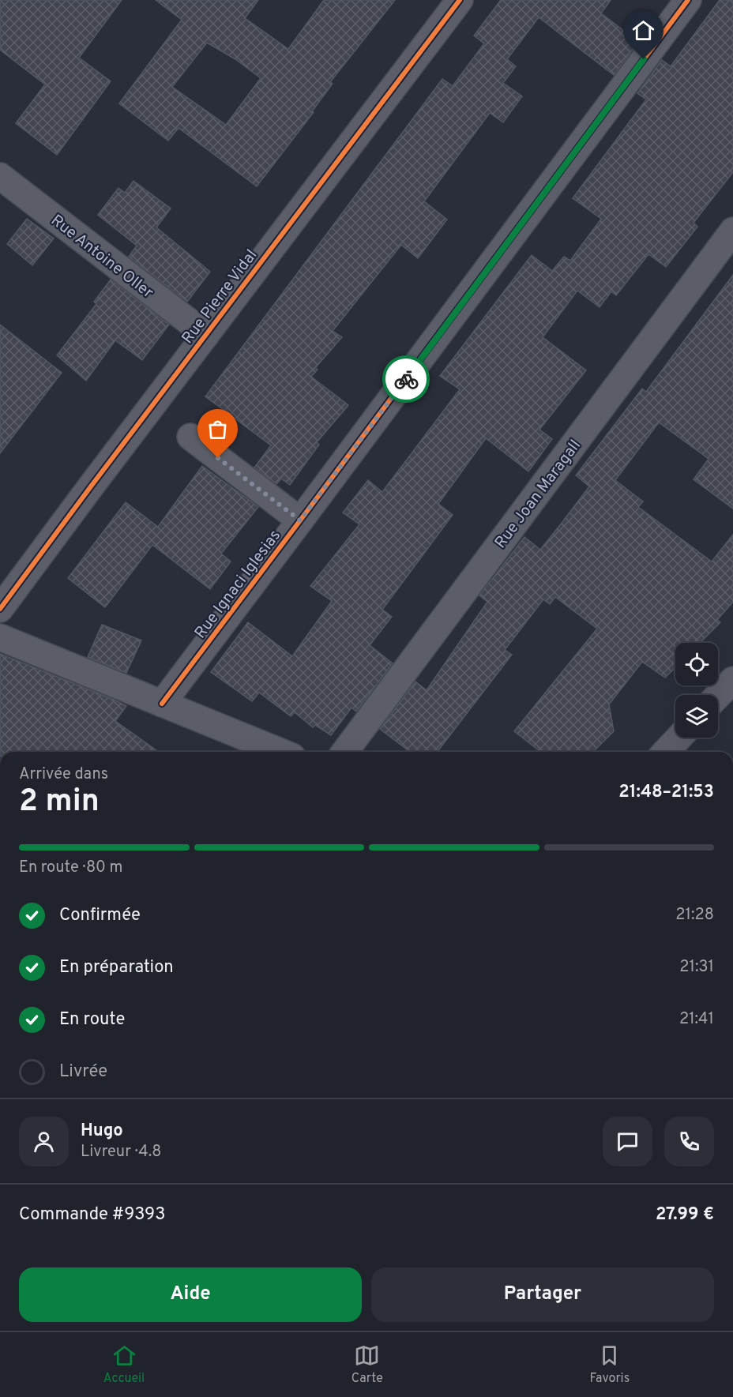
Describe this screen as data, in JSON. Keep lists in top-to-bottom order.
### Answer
{
  "streets": {
    "street": [
      "Rue Antoine Oller",
      "Rue Pierre Vidal",
      "Rue Joan Maragall",
      "Rue Ignaci Iglesias"
    ]
  },
  "crossings": [
    ["Rue Antoine Oller", "Rue Pierre Vidal"]
  ],
  "page": {
    "heading": ["2 min", "Arrivée dans", "21:48–21:53"],
    "panel": [
      "Hugo",
      "Livreur · 4.8",
      "Commande #9393",
      "27.99 €"
    ],
    "bar": "En route · 80 m",
    "list": [
      ["Confirmée", "21:28"],
      ["En préparation", "21:31"],
      ["En route", "21:41"],
      "Livrée"
    ],
    "buttons": ["Aide", "Partager"],
    "tabs": ["Accueil", "Carte", "Favoris"]
  }
}
